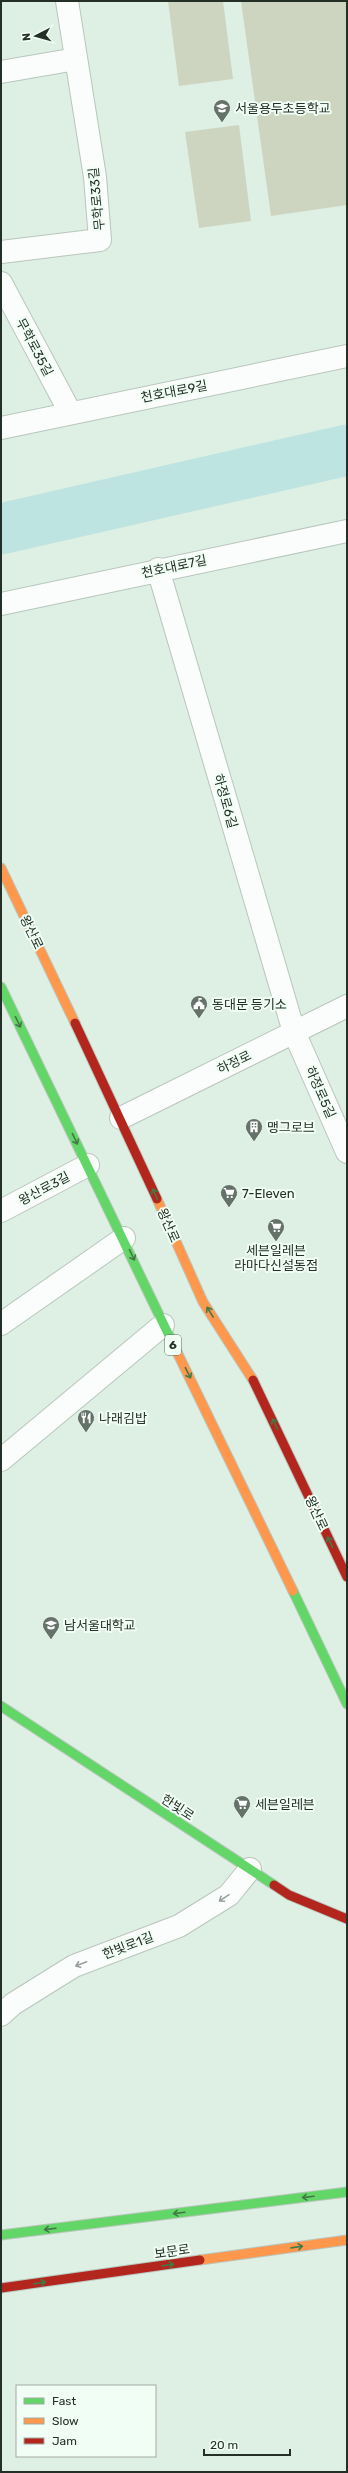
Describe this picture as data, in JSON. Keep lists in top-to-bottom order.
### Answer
{
  "streets": {
    "main road": [
      "왕산로",
      "6",
      "한빛로",
      "보문로"
    ],
    "street": [
      "무학로33길",
      "무학로35길",
      "천호대로9길",
      "천호대로7길",
      "하정로6길",
      "하정로",
      "하정로5길",
      "왕산로3길",
      "한빛로1길"
    ]
  },
  "crossings": [
    ["무학로35길", "천호대로9길"],
    ["천호대로7길", "하정로6길"],
    ["하정로6길", "하정로"],
    ["하정로6길", "하정로5길"],
    ["왕산로", "하정로"],
    ["하정로", "하정로5길"],
    ["왕산로3길", "6"],
    ["한빛로", "한빛로1길"]
  ],
  "one_way": ["한빛로1길"],
  "places": {
    "school or university": ["서울용두초등학교", "남서울대학교"],
    "public building": ["동대문 등기소"],
    "building": ["맹그로브"],
    "supermarket": ["7-Eleven", "세븐일레븐 라마다신설동점", "세븐일레븐"],
    "restaurant": ["나래김밥"]
  },
  "legend": ["Fast", "Slow", "Jam"],
  "scale_bar": "20 m",
  "north": "left"
}
